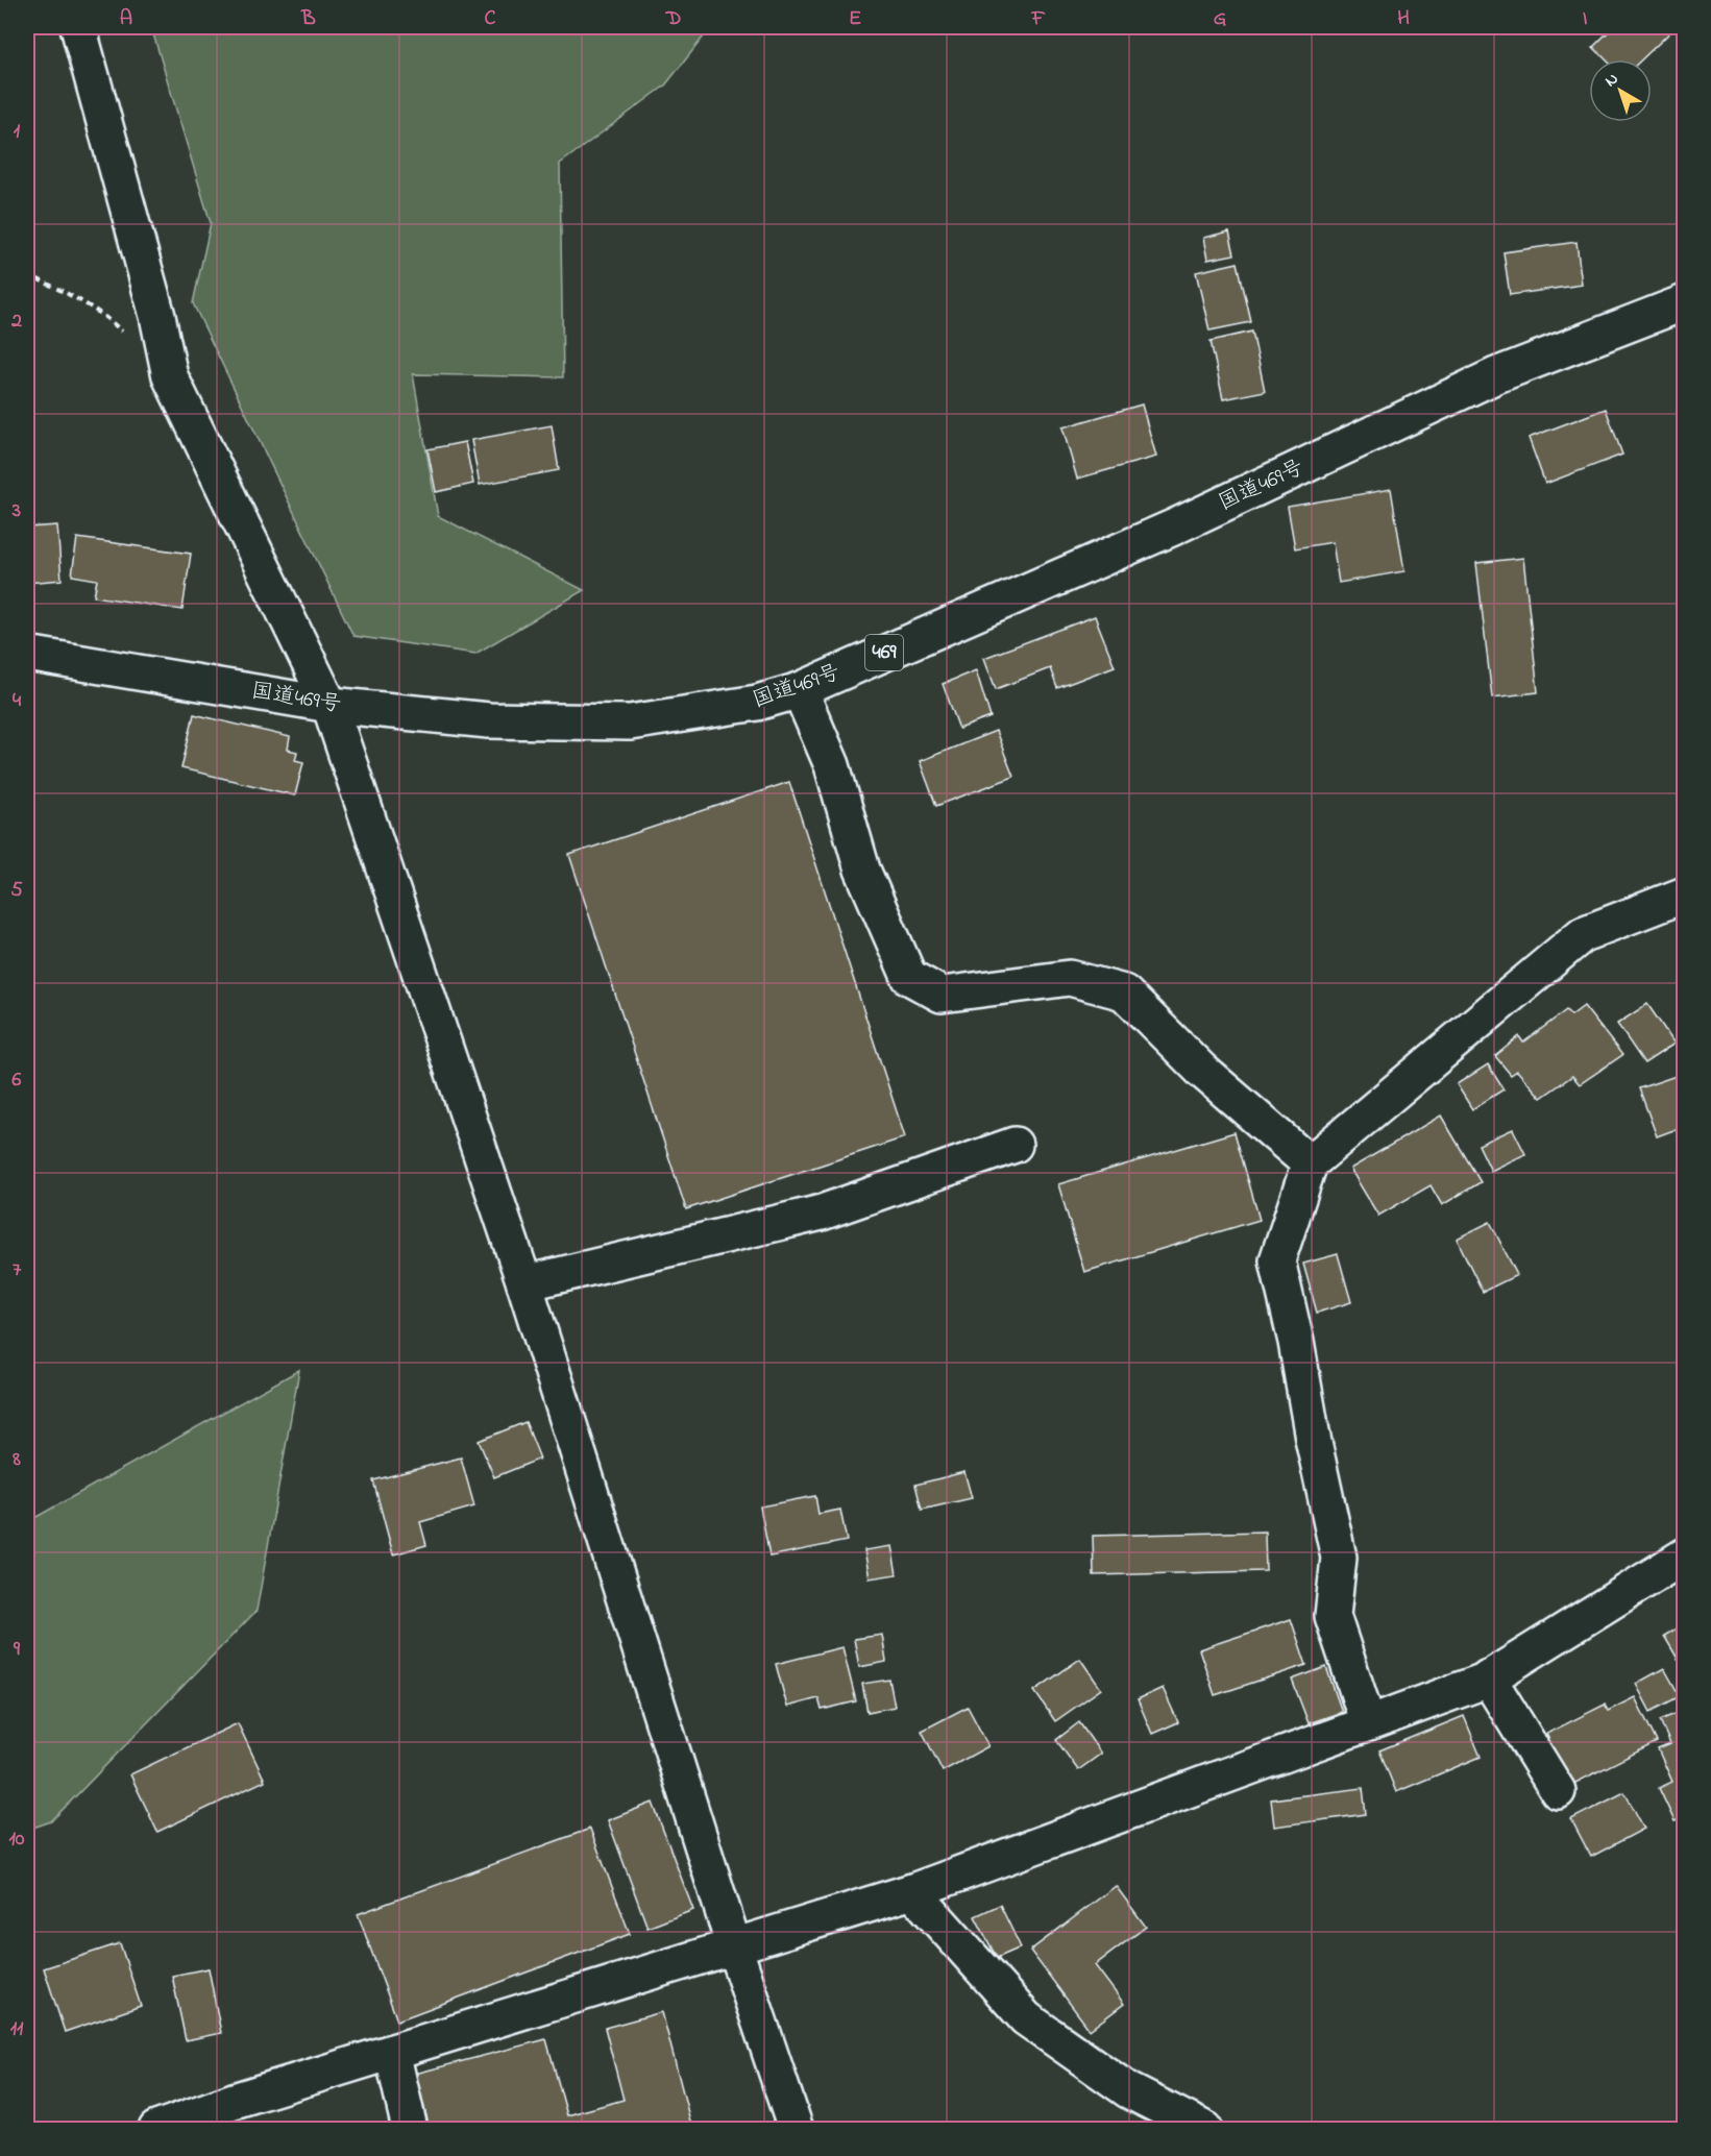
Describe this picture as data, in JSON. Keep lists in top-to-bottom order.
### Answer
{
  "streets": {
    "main road": ["国道469号", "469"]
  },
  "north": "top left",
  "grid": {
    "columns": [
      "A",
      "B",
      "C",
      "D",
      "E",
      "F",
      "G",
      "H",
      "I"
    ],
    "rows": [
      "1",
      "2",
      "3",
      "4",
      "5",
      "6",
      "7",
      "8",
      "9",
      "10",
      "11"
    ]
  }
}
